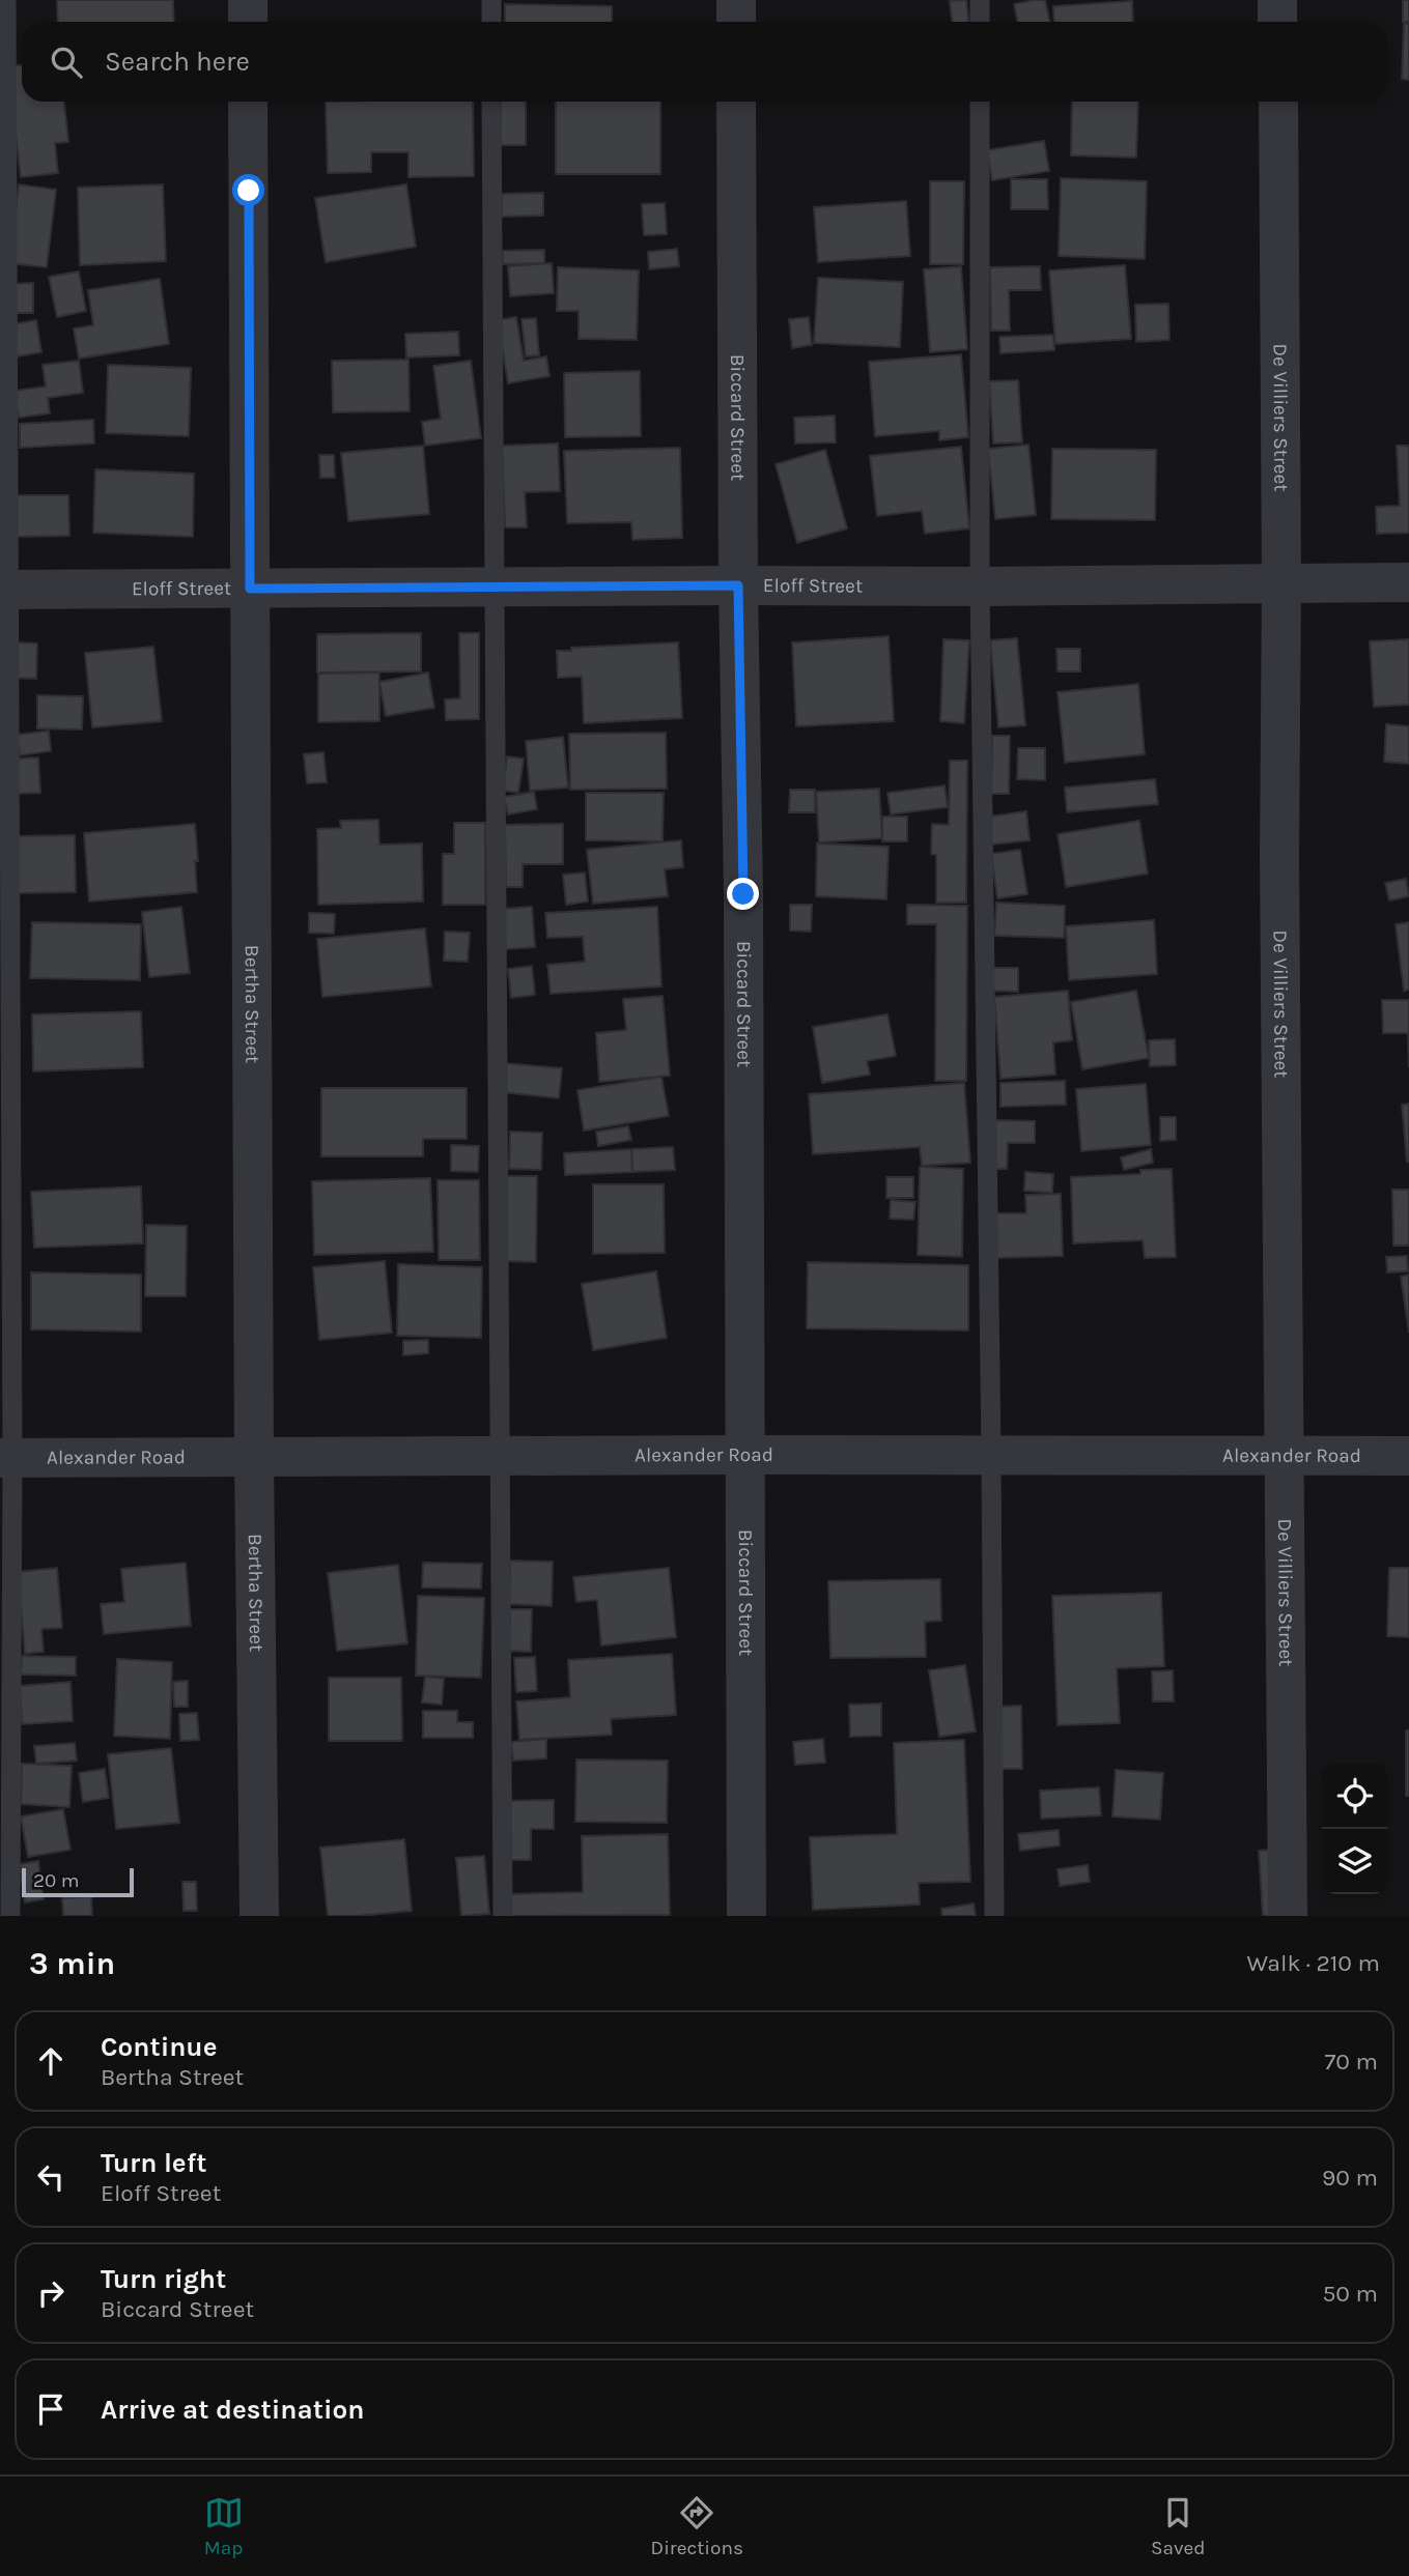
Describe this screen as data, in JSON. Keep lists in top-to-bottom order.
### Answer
{
  "streets": {
    "street": [
      "Biccard Street",
      "De Villiers Street",
      "Eloff Street",
      "Bertha Street",
      "Alexander Road"
    ]
  },
  "crossings": [
    ["Biccard Street", "Eloff Street"],
    ["Biccard Street", "Alexander Road"],
    ["De Villiers Street", "Eloff Street"],
    ["De Villiers Street", "Alexander Road"],
    ["Eloff Street", "Bertha Street"],
    ["Bertha Street", "Alexander Road"]
  ],
  "scale_bar": "20 m",
  "page": {
    "search": "Search here",
    "scale": "20 m",
    "heading": ["3 min", "Walk · 210 m"],
    "list": [
      ["Continue", "Bertha Street", "70 m"],
      ["Turn left", "Eloff Street", "90 m"],
      ["Turn right", "Biccard Street", "50 m"],
      "Arrive at destination"
    ],
    "nav": ["Map", "Directions", "Saved"]
  }
}
